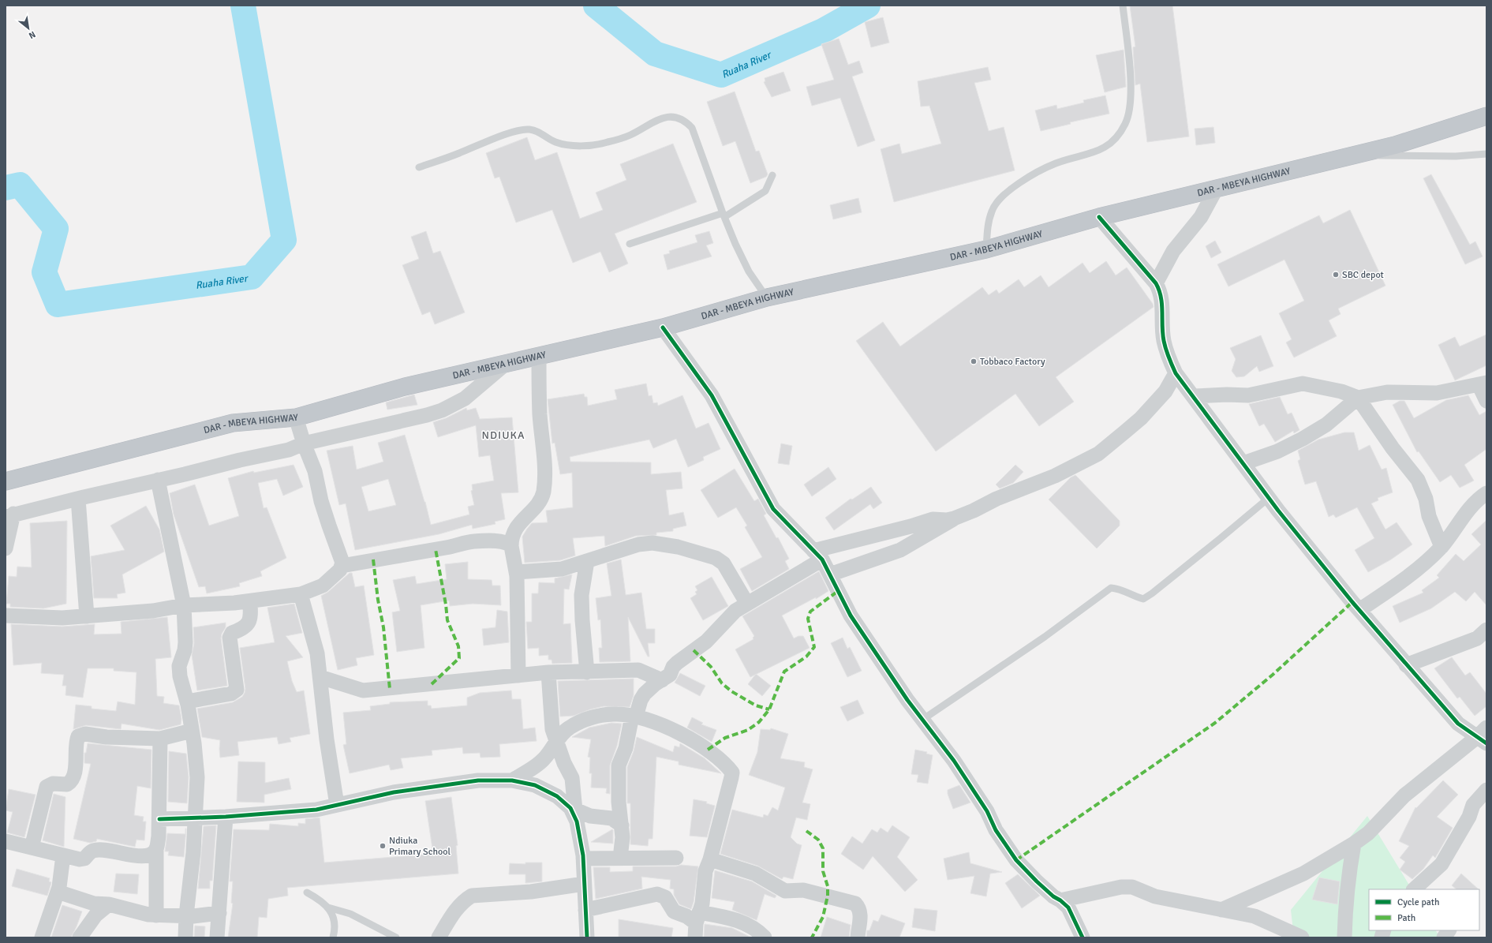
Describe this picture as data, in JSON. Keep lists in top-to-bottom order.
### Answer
{
  "streets": {
    "highway": ["DAR - MBEYA HIGHWAY"]
  },
  "districts": ["NDIUKA"],
  "water": ["Ruaha River"],
  "places": ["SBC depot", "Tobbaco Factory", "Ndiuka Primary School"],
  "legend": ["Cycle path", "Path"],
  "north": "bottom right"
}
